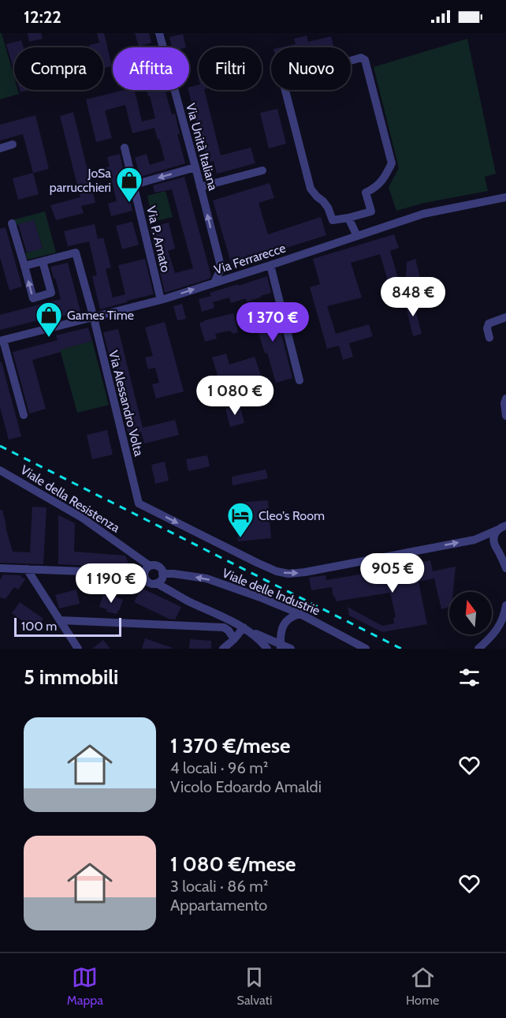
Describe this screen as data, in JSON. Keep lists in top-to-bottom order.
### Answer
{
  "streets": {
    "street": [
      "Via Unità Italiana",
      "Via P. Amato",
      "Via Ferrarecce",
      "Via Alessandro Volta",
      "Viale della Resistenza",
      "Viale delle Industrie"
    ]
  },
  "crossings": [
    ["Via P. Amato", "Via Ferrarecce"],
    ["Via Ferrarecce", "Via Alessandro Volta"],
    ["Viale della Resistenza", "Viale delle Industrie"]
  ],
  "places": {
    "shop": ["JoSa parrucchieri", "Games Time"],
    "hotel": ["Cleo's Room"]
  },
  "scale_bar": "100 m",
  "north": "top",
  "page": {
    "status": "12:22",
    "chip": [
      "Compra",
      "Affitta",
      "Filtri",
      "Nuovo"
    ],
    "price": [
      "848 €",
      "1 370 €",
      "1 080 €",
      "905 €",
      "1 190 €"
    ],
    "scale": "100 m",
    "heading": "5 immobili",
    "list": [
      {
        "name": "1 370 €/mese",
        "note": "4 locali · 96 m² · Vicolo Edoardo Amaldi"
      },
      {
        "name": "1 080 €/mese",
        "note": "3 locali · 86 m² · Appartamento"
      }
    ],
    "tabs": ["Mappa", "Salvati", "Home"]
  }
}
